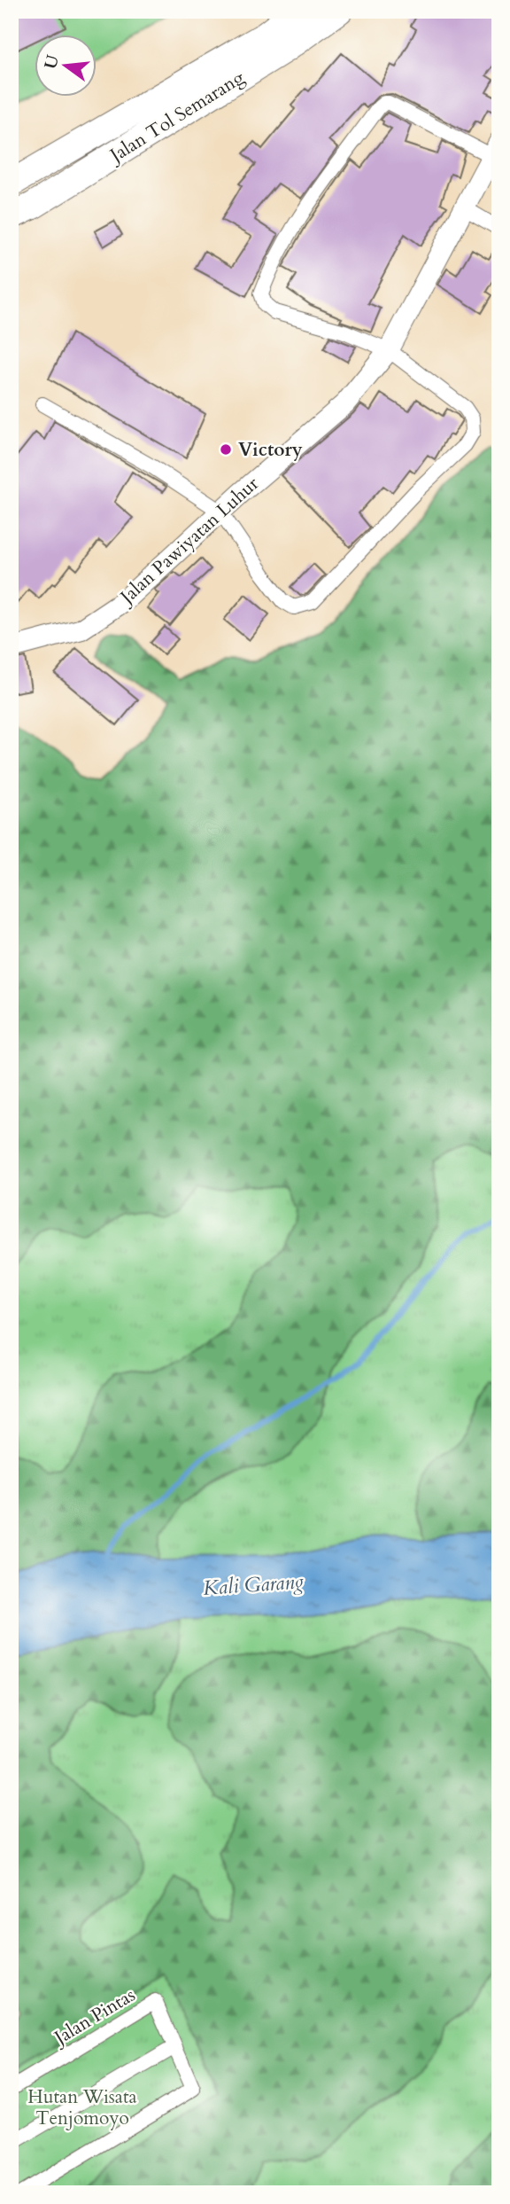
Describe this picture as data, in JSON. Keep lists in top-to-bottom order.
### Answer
{
  "streets": {
    "highway": ["Jalan Tol Semarang"],
    "main road": ["Jalan Pawiyatan Luhur"],
    "street": ["Jalan Pintas"]
  },
  "water": ["Kali Garang"],
  "parks": ["Hutan Wisata Tenjomoyo"],
  "places": ["Victory"],
  "north": "left"
}
